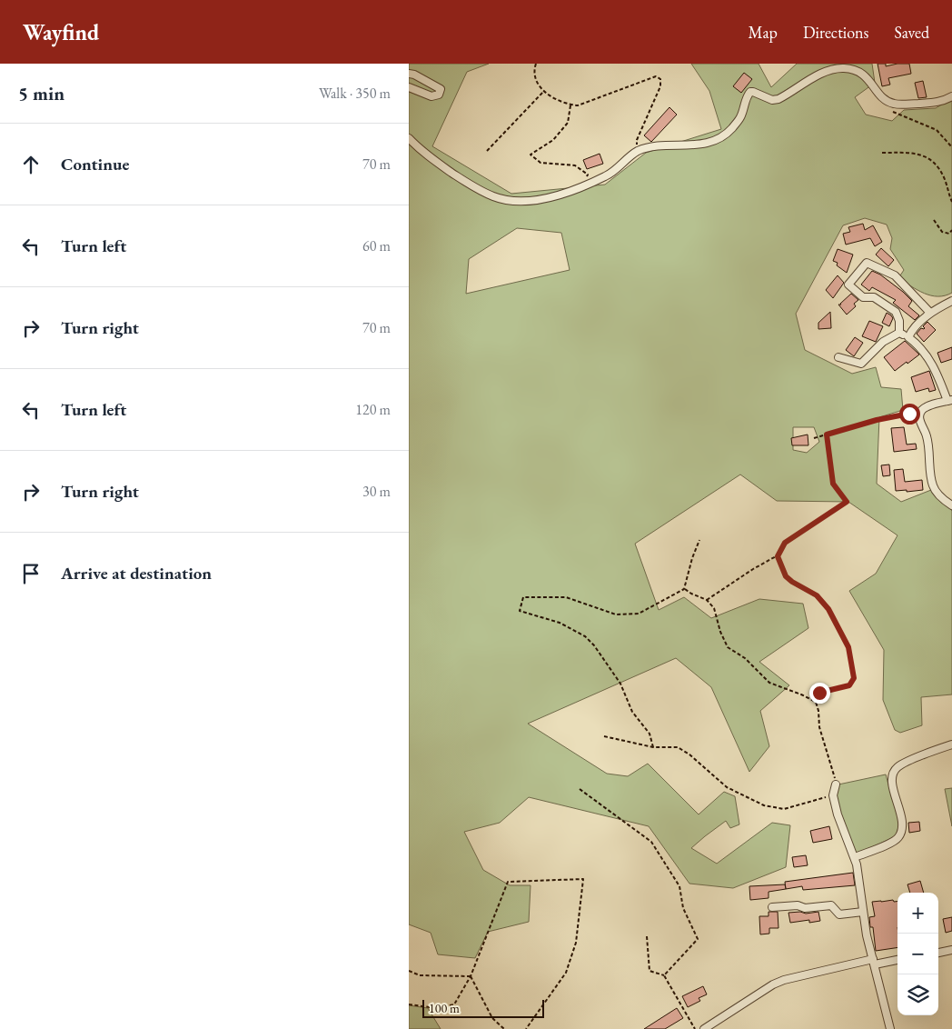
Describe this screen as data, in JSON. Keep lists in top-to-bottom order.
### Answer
{
  "scale_bar": "100 m",
  "page": {
    "header": "Wayfind",
    "nav": ["Map", "Directions", "Saved"],
    "heading": ["5 min", "Walk · 350 m"],
    "list": [
      ["Continue", "70 m"],
      ["Turn left", "60 m"],
      ["Turn right", "70 m"],
      ["Turn left", "120 m"],
      ["Turn right", "30 m"],
      "Arrive at destination"
    ],
    "map_buttons": ["+", "−"],
    "scale": "100 m"
  }
}
